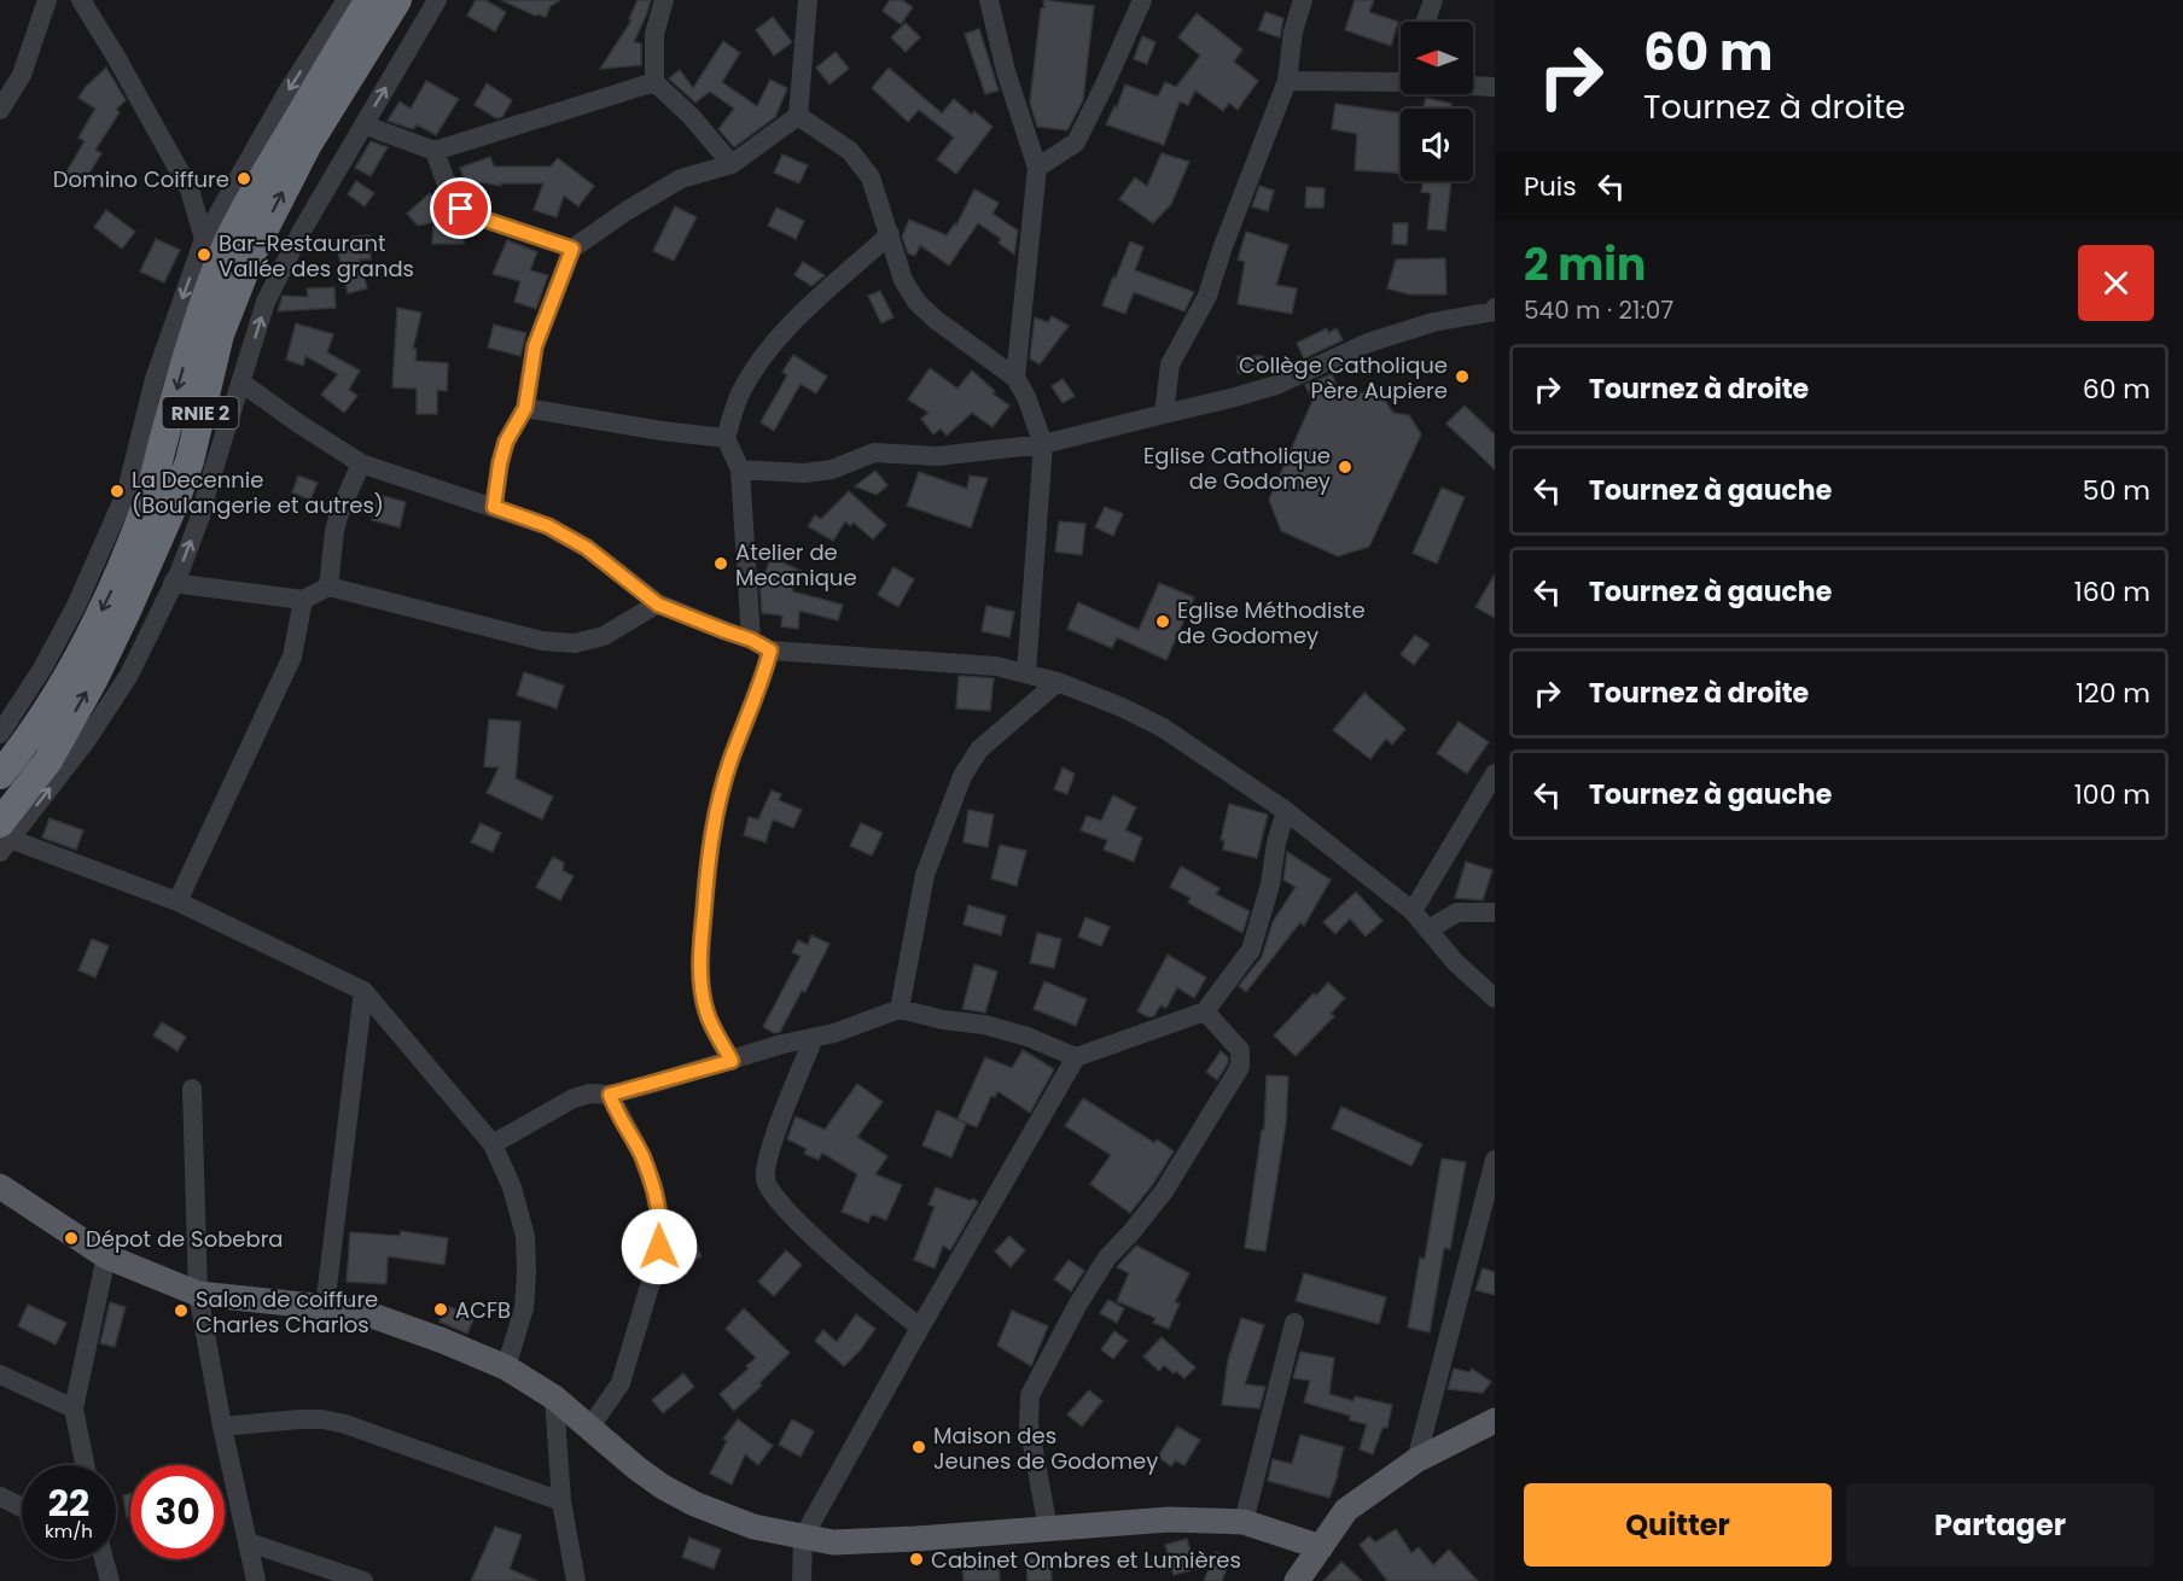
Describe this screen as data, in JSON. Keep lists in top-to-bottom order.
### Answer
{
  "streets": {
    "highway": ["RNIE 2"]
  },
  "places": [
    "Domino Coiffure",
    "Bar-Restaurant Vallée des grands",
    "Collège Catholique Père Aupiere",
    "Eglise Catholique de Godomey",
    "La Decennie (Boulangerie et autres)",
    "Atelier de Mecanique",
    "Eglise Méthodiste de Godomey",
    "Dépot de Sobebra",
    "ACFB",
    "Salon de coiffure Charles Charlos",
    "Maison des Jeunes de Godomey",
    "Cabinet Ombres et Lumières"
  ],
  "north": "left",
  "page": {
    "turn": ["60 m", "Tournez à droite"],
    "then": "Puis",
    "heading": ["2 min", "540 m · 21:07"],
    "list": [
      {
        "name": "Tournez à droite",
        "value": "60 m"
      },
      {
        "name": "Tournez à gauche",
        "value": "50 m"
      },
      {
        "name": "Tournez à gauche",
        "value": "160 m"
      },
      {
        "name": "Tournez à droite",
        "value": "120 m"
      },
      {
        "name": "Tournez à gauche",
        "value": "100 m"
      }
    ],
    "speed": "22 km/h",
    "limit": "30",
    "buttons": ["Quitter", "Partager"]
  }
}
